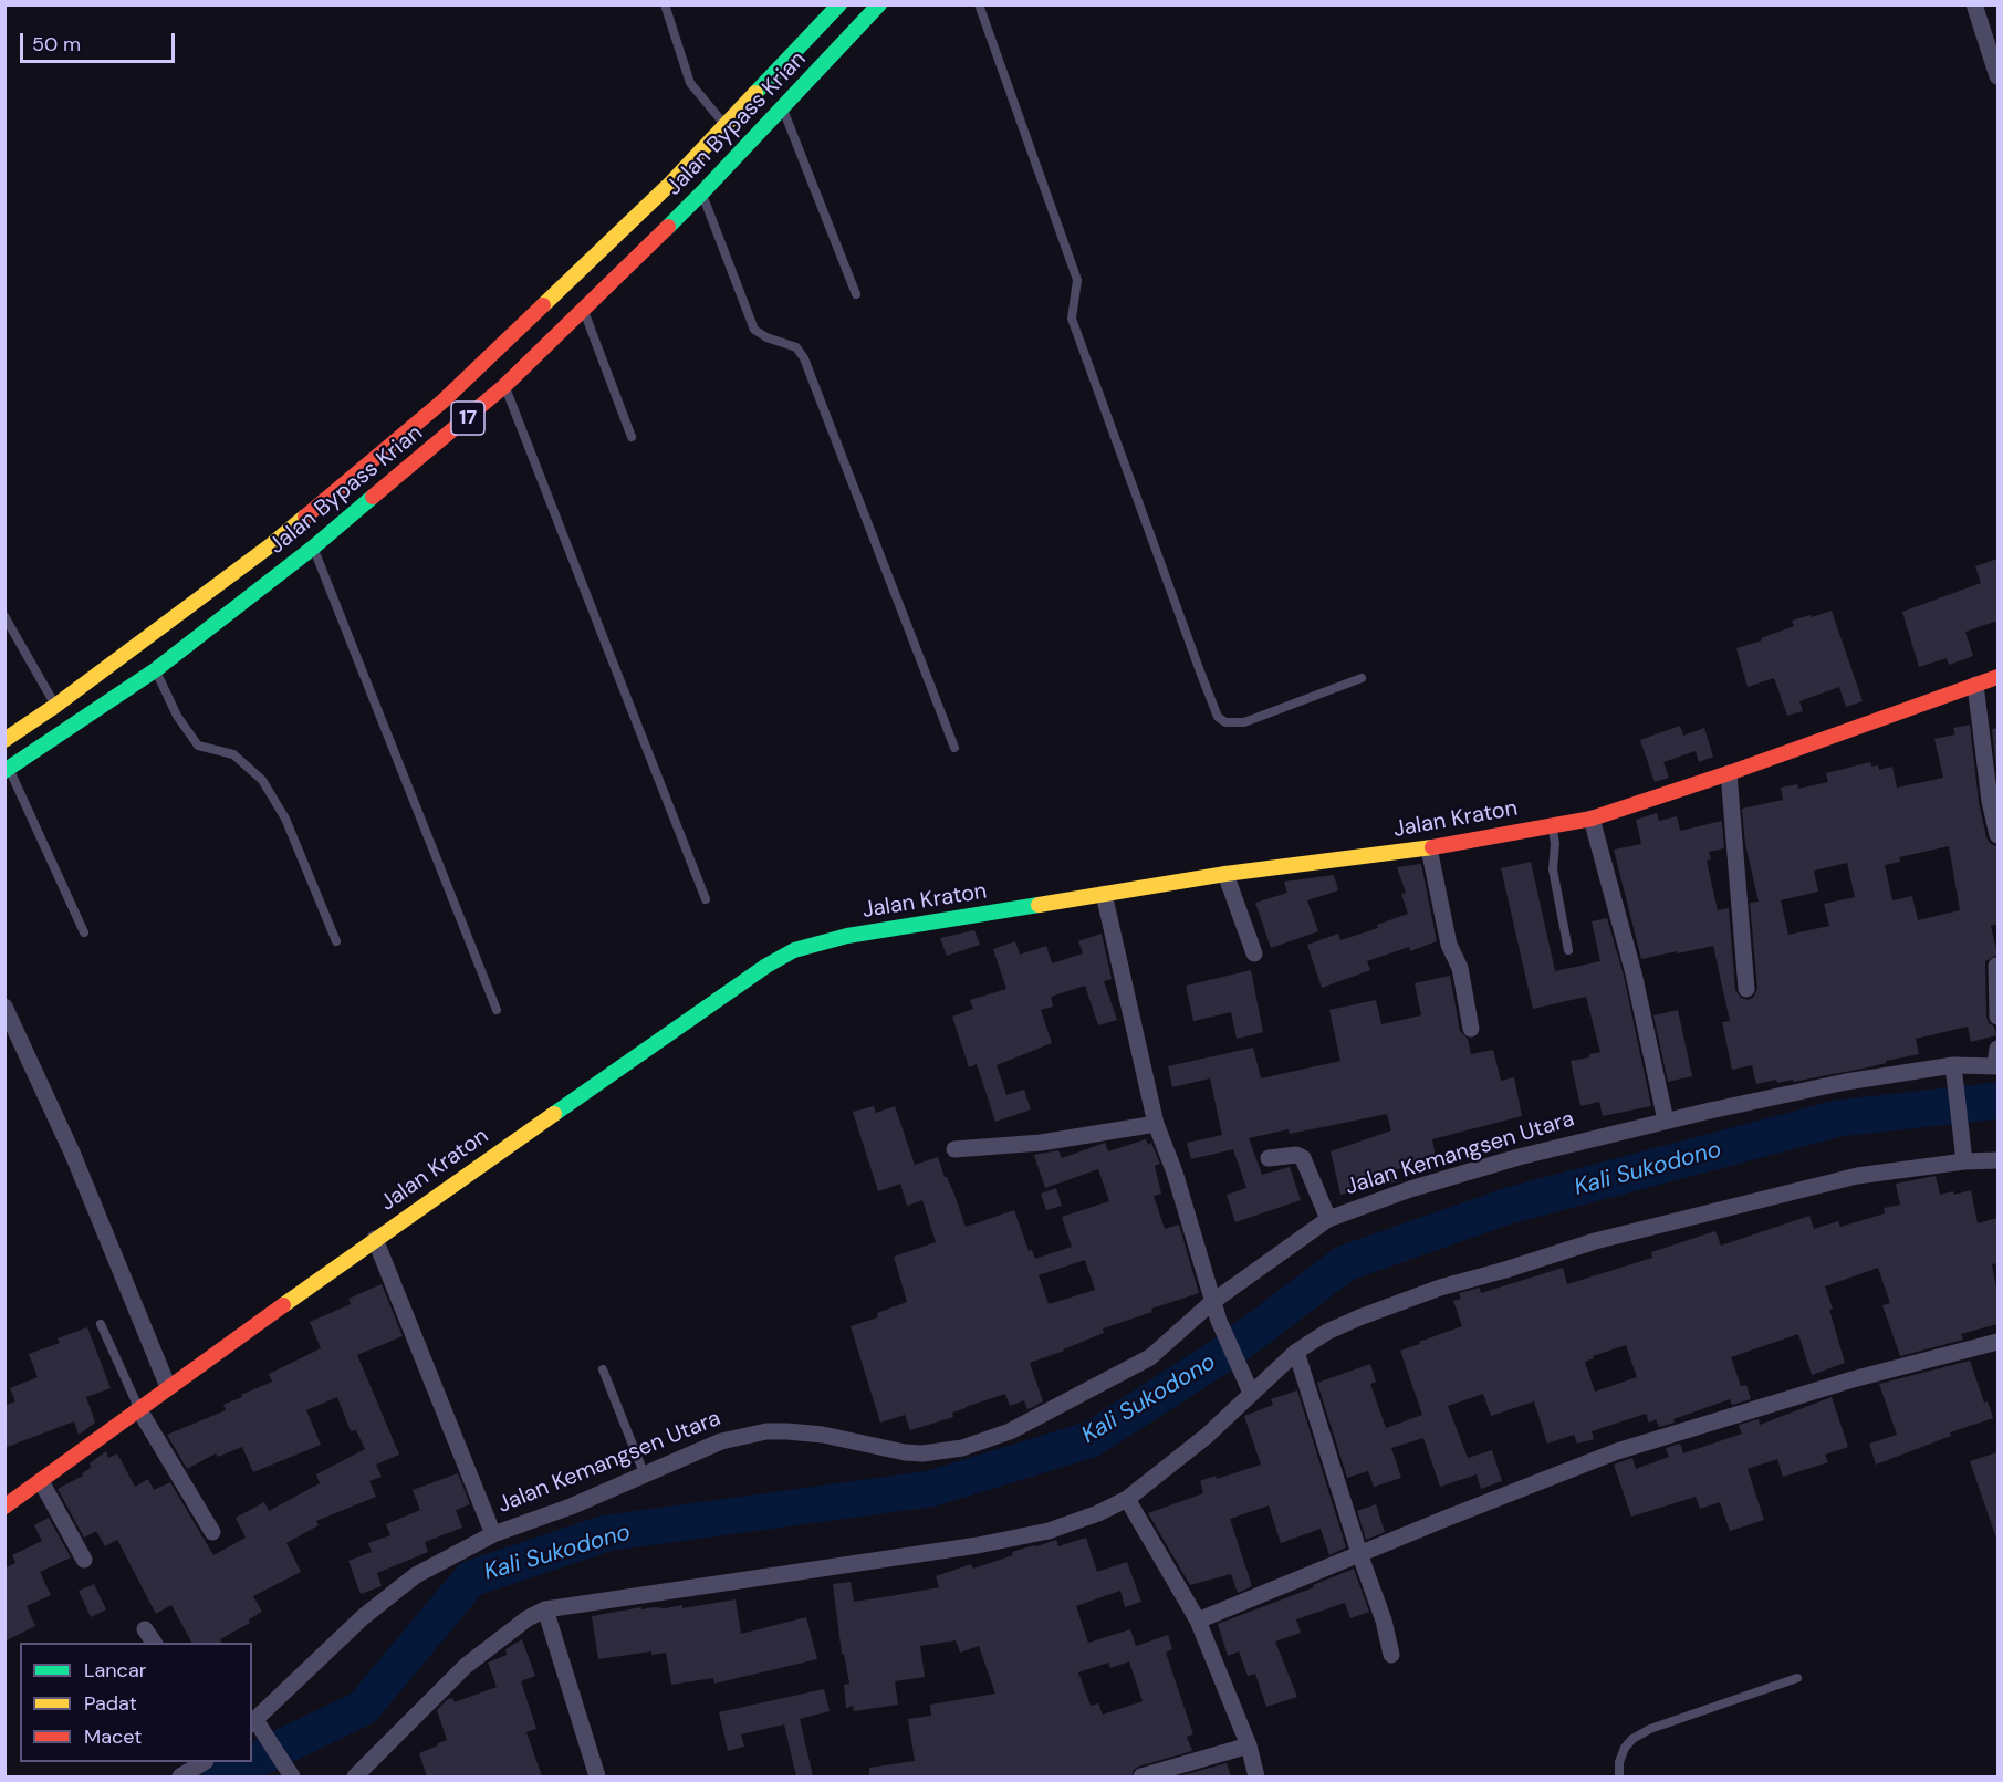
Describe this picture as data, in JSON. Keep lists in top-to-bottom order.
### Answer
{
  "streets": {
    "main road": ["Jalan Bypass Krian", "17", "Jalan Kraton"],
    "street": ["Jalan Kemangsen Utara"]
  },
  "water": ["Kali Sukodono"],
  "legend": ["Lancar", "Padat", "Macet"],
  "scale_bar": "50 m"
}
